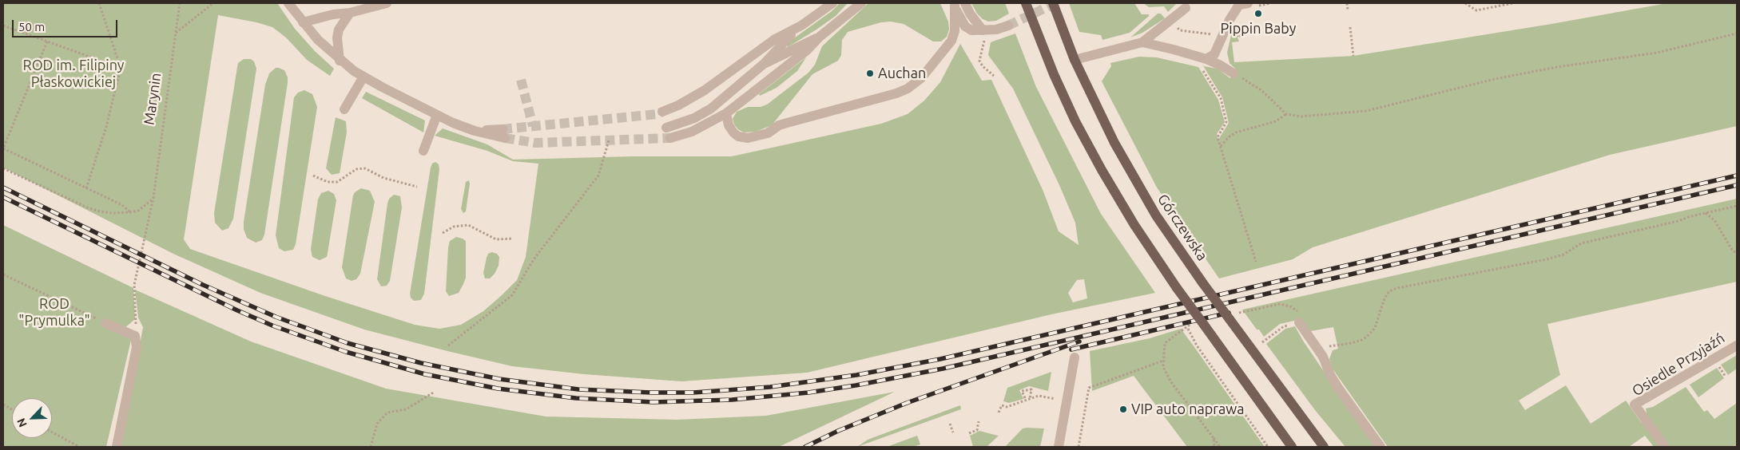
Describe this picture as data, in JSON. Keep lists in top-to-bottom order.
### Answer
{
  "streets": {
    "main road": ["Górczewska"],
    "street": ["Osiedle Przyjaźń"],
    "path": ["Marynin"]
  },
  "parks": ["ROD im. Filipiny Płaskowickiej", "ROD \"Prymulka\""],
  "places": ["Pippin Baby", "Auchan", "VIP auto naprawa"],
  "scale_bar": "50 m",
  "north": "bottom left"
}
